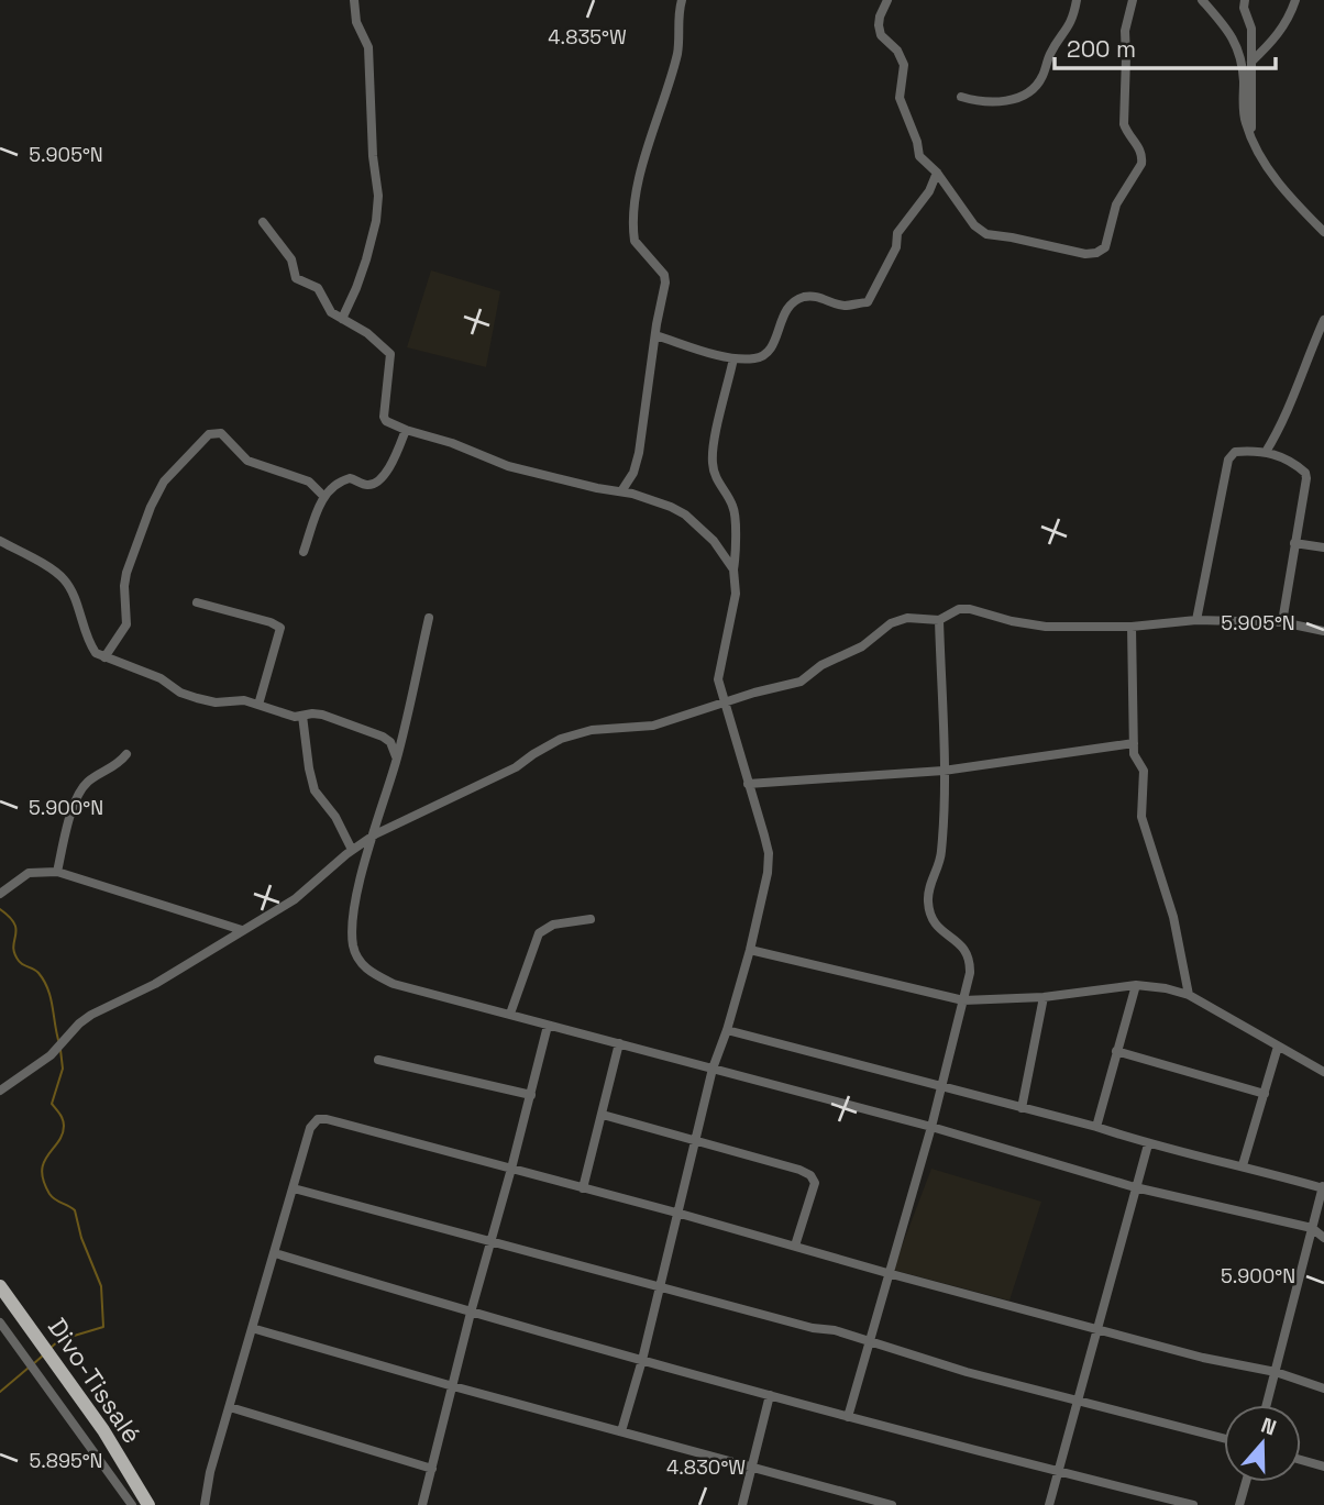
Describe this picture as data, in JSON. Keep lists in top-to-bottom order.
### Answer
{
  "streets": {
    "main road": ["Divo-Tissalé"]
  },
  "scale_bar": "200 m",
  "north": "top",
  "coordinates": [
    "4.835°W",
    "5.905°N",
    "5.900°N",
    "5.895°N",
    "4.830°W"
  ]
}
